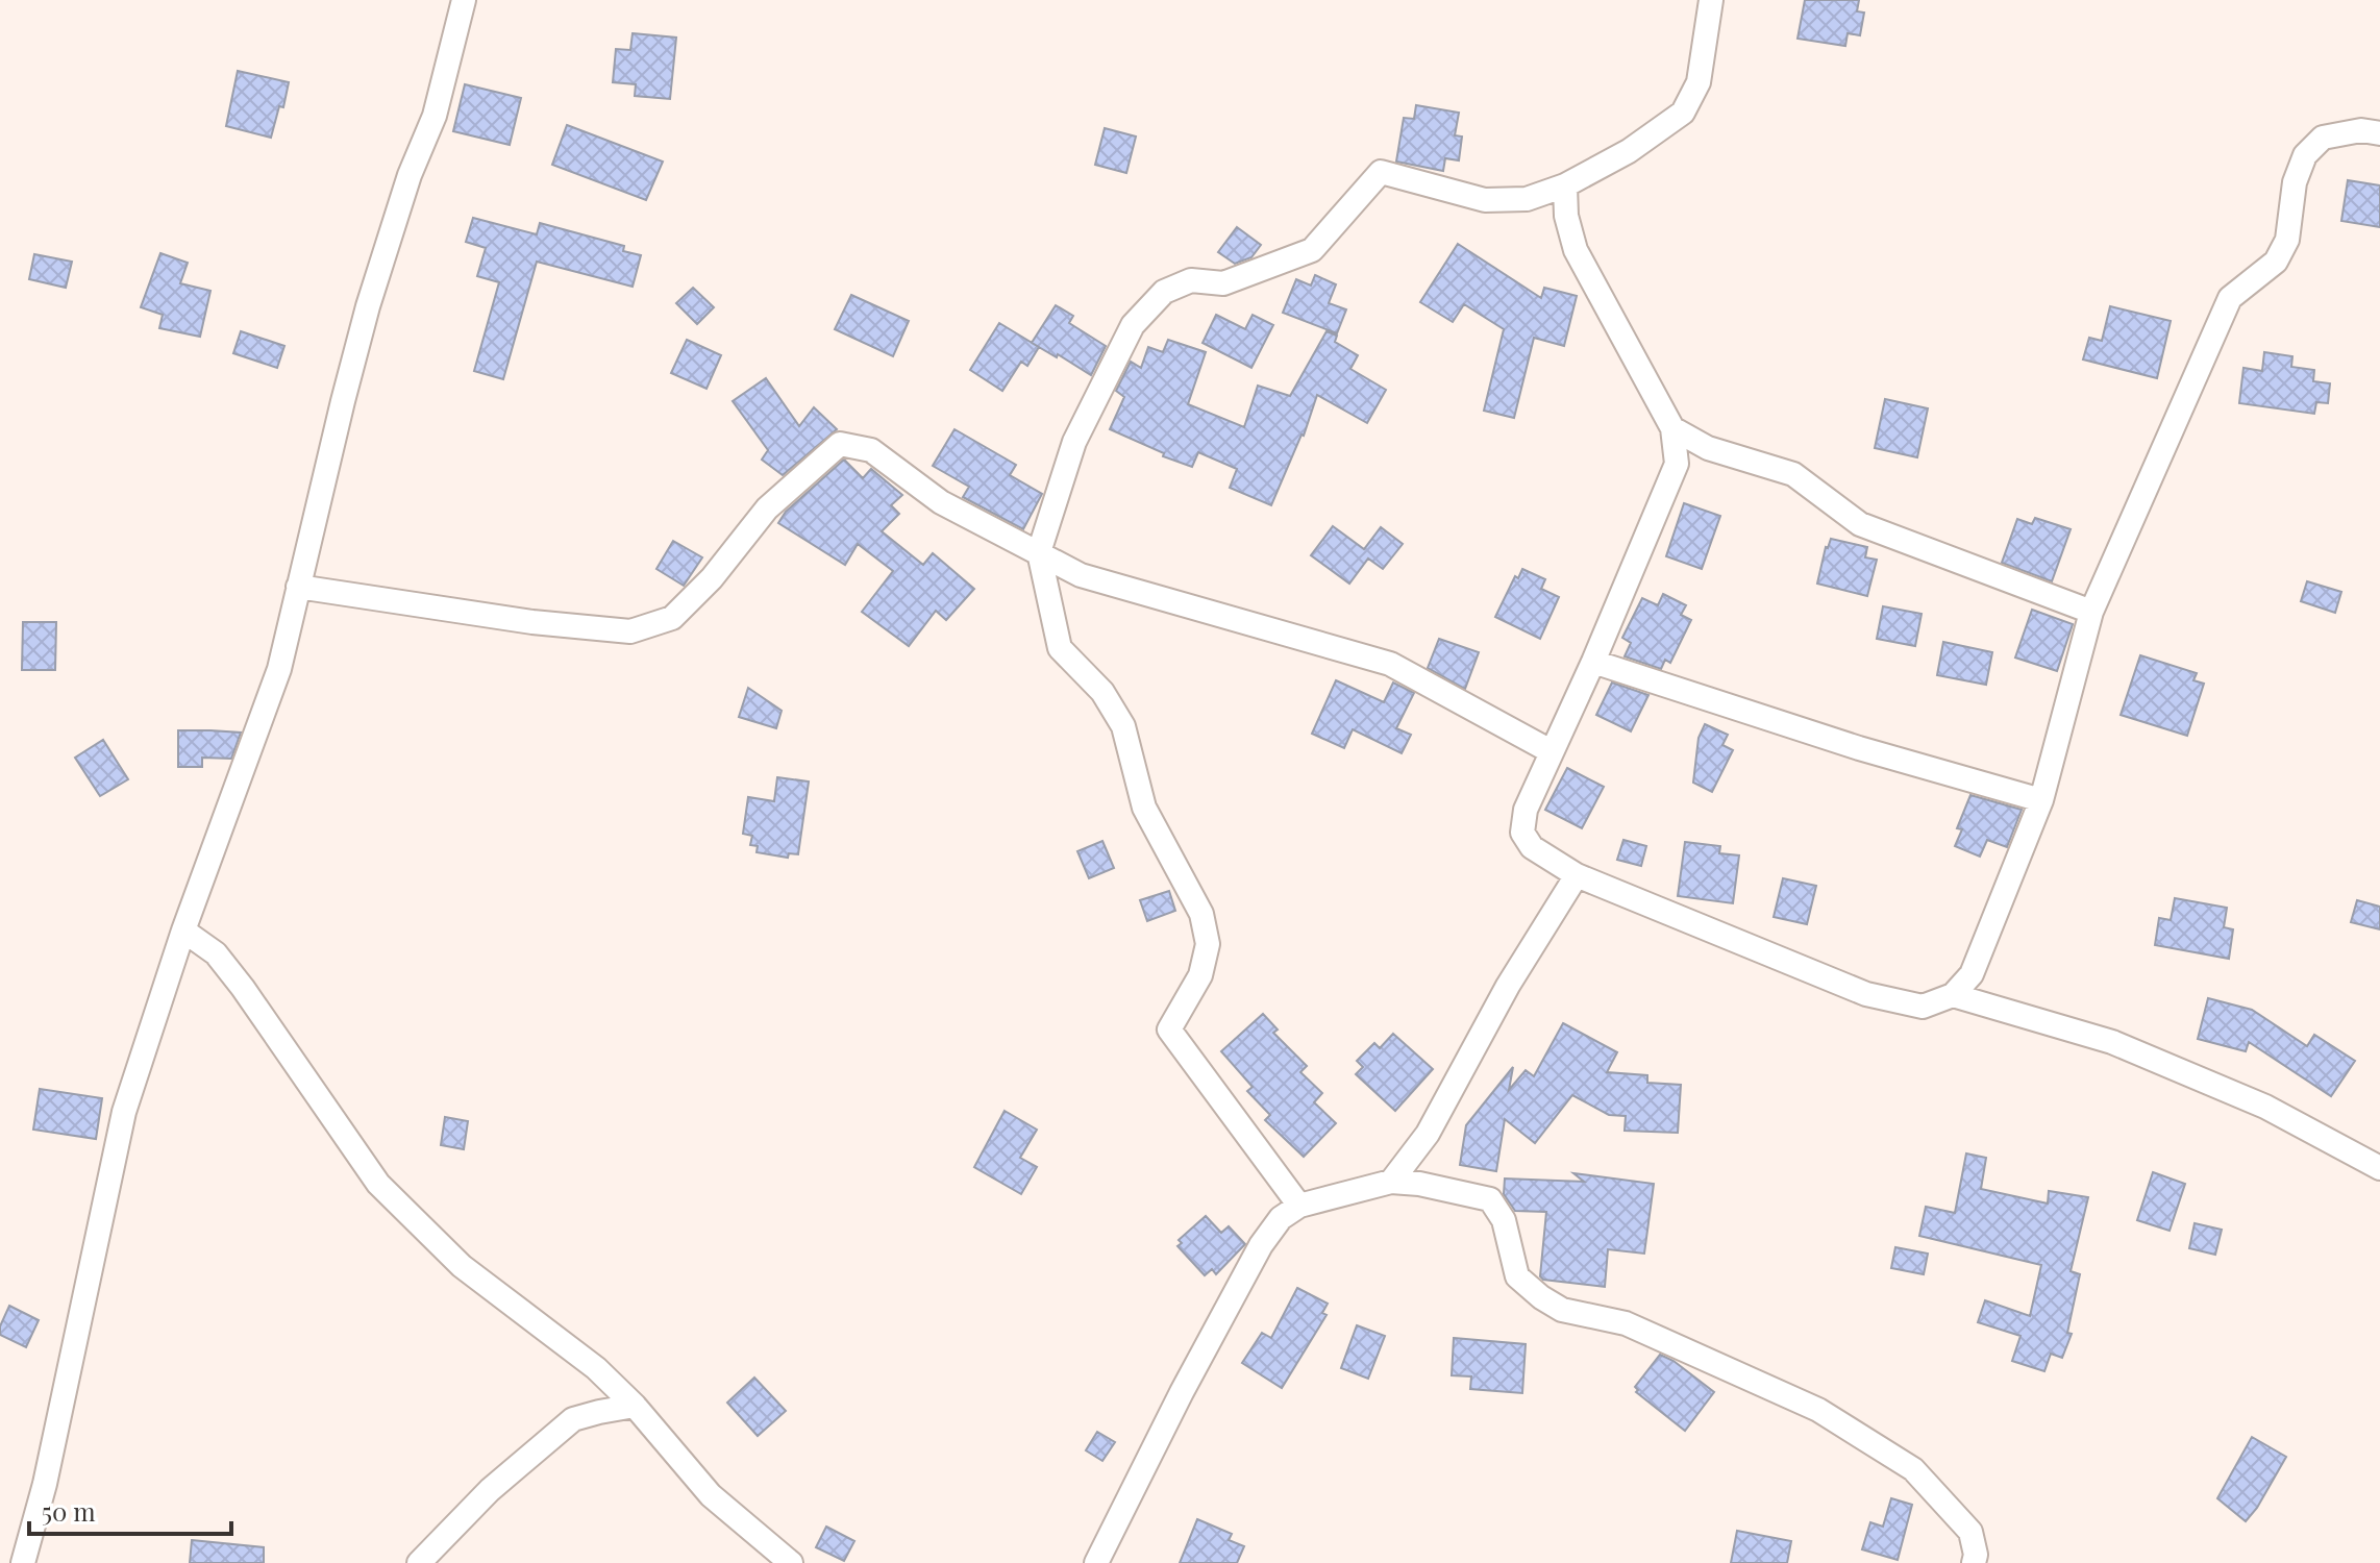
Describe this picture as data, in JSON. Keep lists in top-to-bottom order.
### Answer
{
  "scale_bar": "50 m"
}
